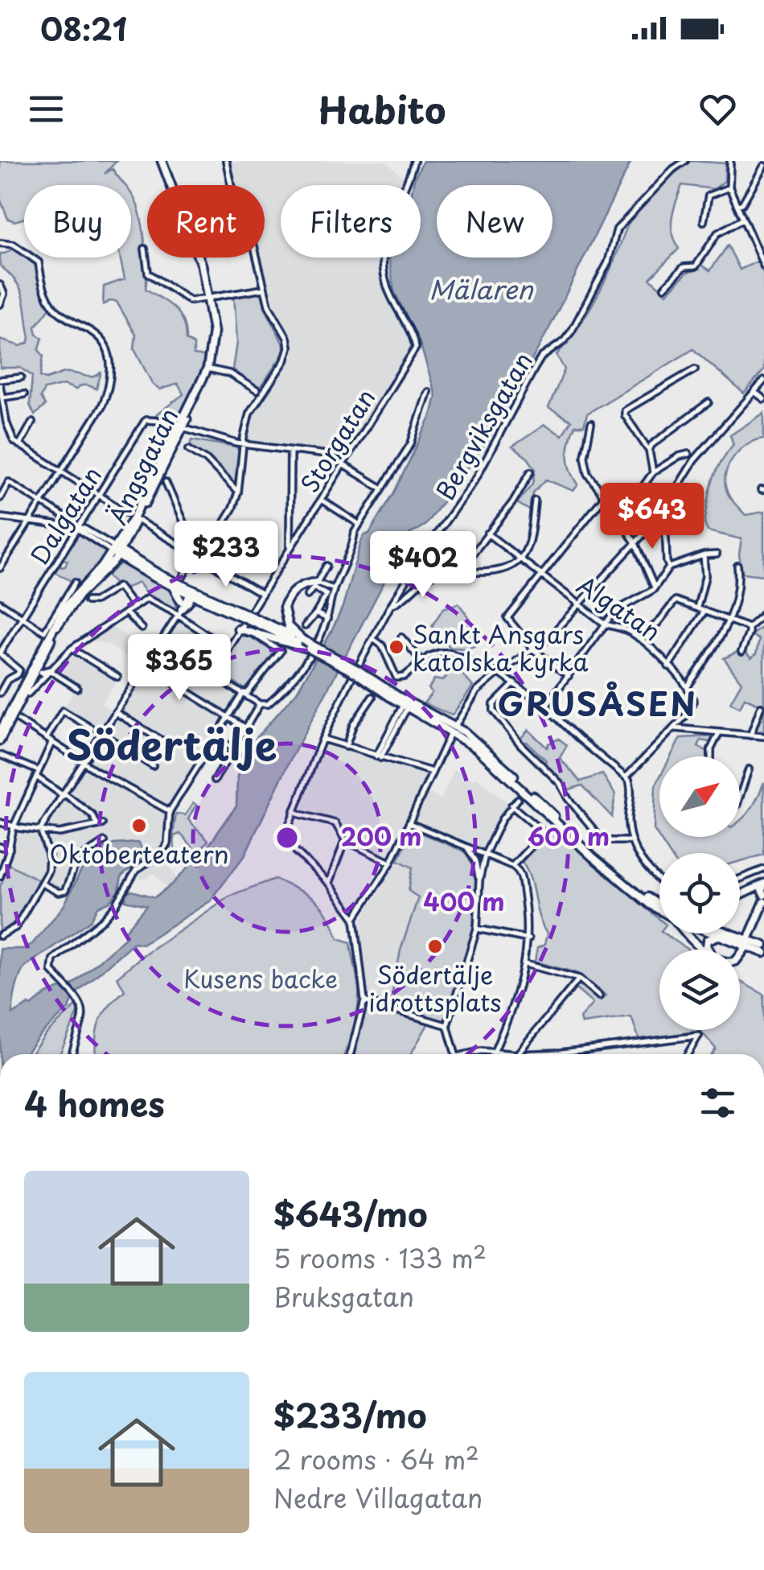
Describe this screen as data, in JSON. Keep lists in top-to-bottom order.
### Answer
{
  "streets": {
    "main road": ["Ängsgatan"],
    "street": [
      "Bergviksgatan",
      "Storgatan",
      "Dalgatan",
      "Algatan"
    ]
  },
  "crossings": [
    ["Ängsgatan", "Dalgatan"]
  ],
  "districts": ["GRUSÅSEN", "Södertälje"],
  "water": ["Mälaren"],
  "parks": ["Kusens backe"],
  "places": ["Sankt Ansgars katolska kyrka", "Oktoberteatern", "Södertälje idrottsplats"],
  "north": "top right",
  "page": {
    "status": "08:21",
    "header": "Habito",
    "chip": [
      "Buy",
      "Rent",
      "Filters",
      "New"
    ],
    "price": [
      "$643",
      "$233",
      "$402",
      "$365"
    ],
    "heading": "4 homes",
    "list": [
      {
        "name": "$643/mo",
        "note": "5 rooms · 133 m² · Bruksgatan"
      },
      {
        "name": "$233/mo",
        "note": "2 rooms · 64 m² · Nedre Villagatan"
      }
    ]
  },
  "rings": ["200 m", "600 m", "400 m"]
}
